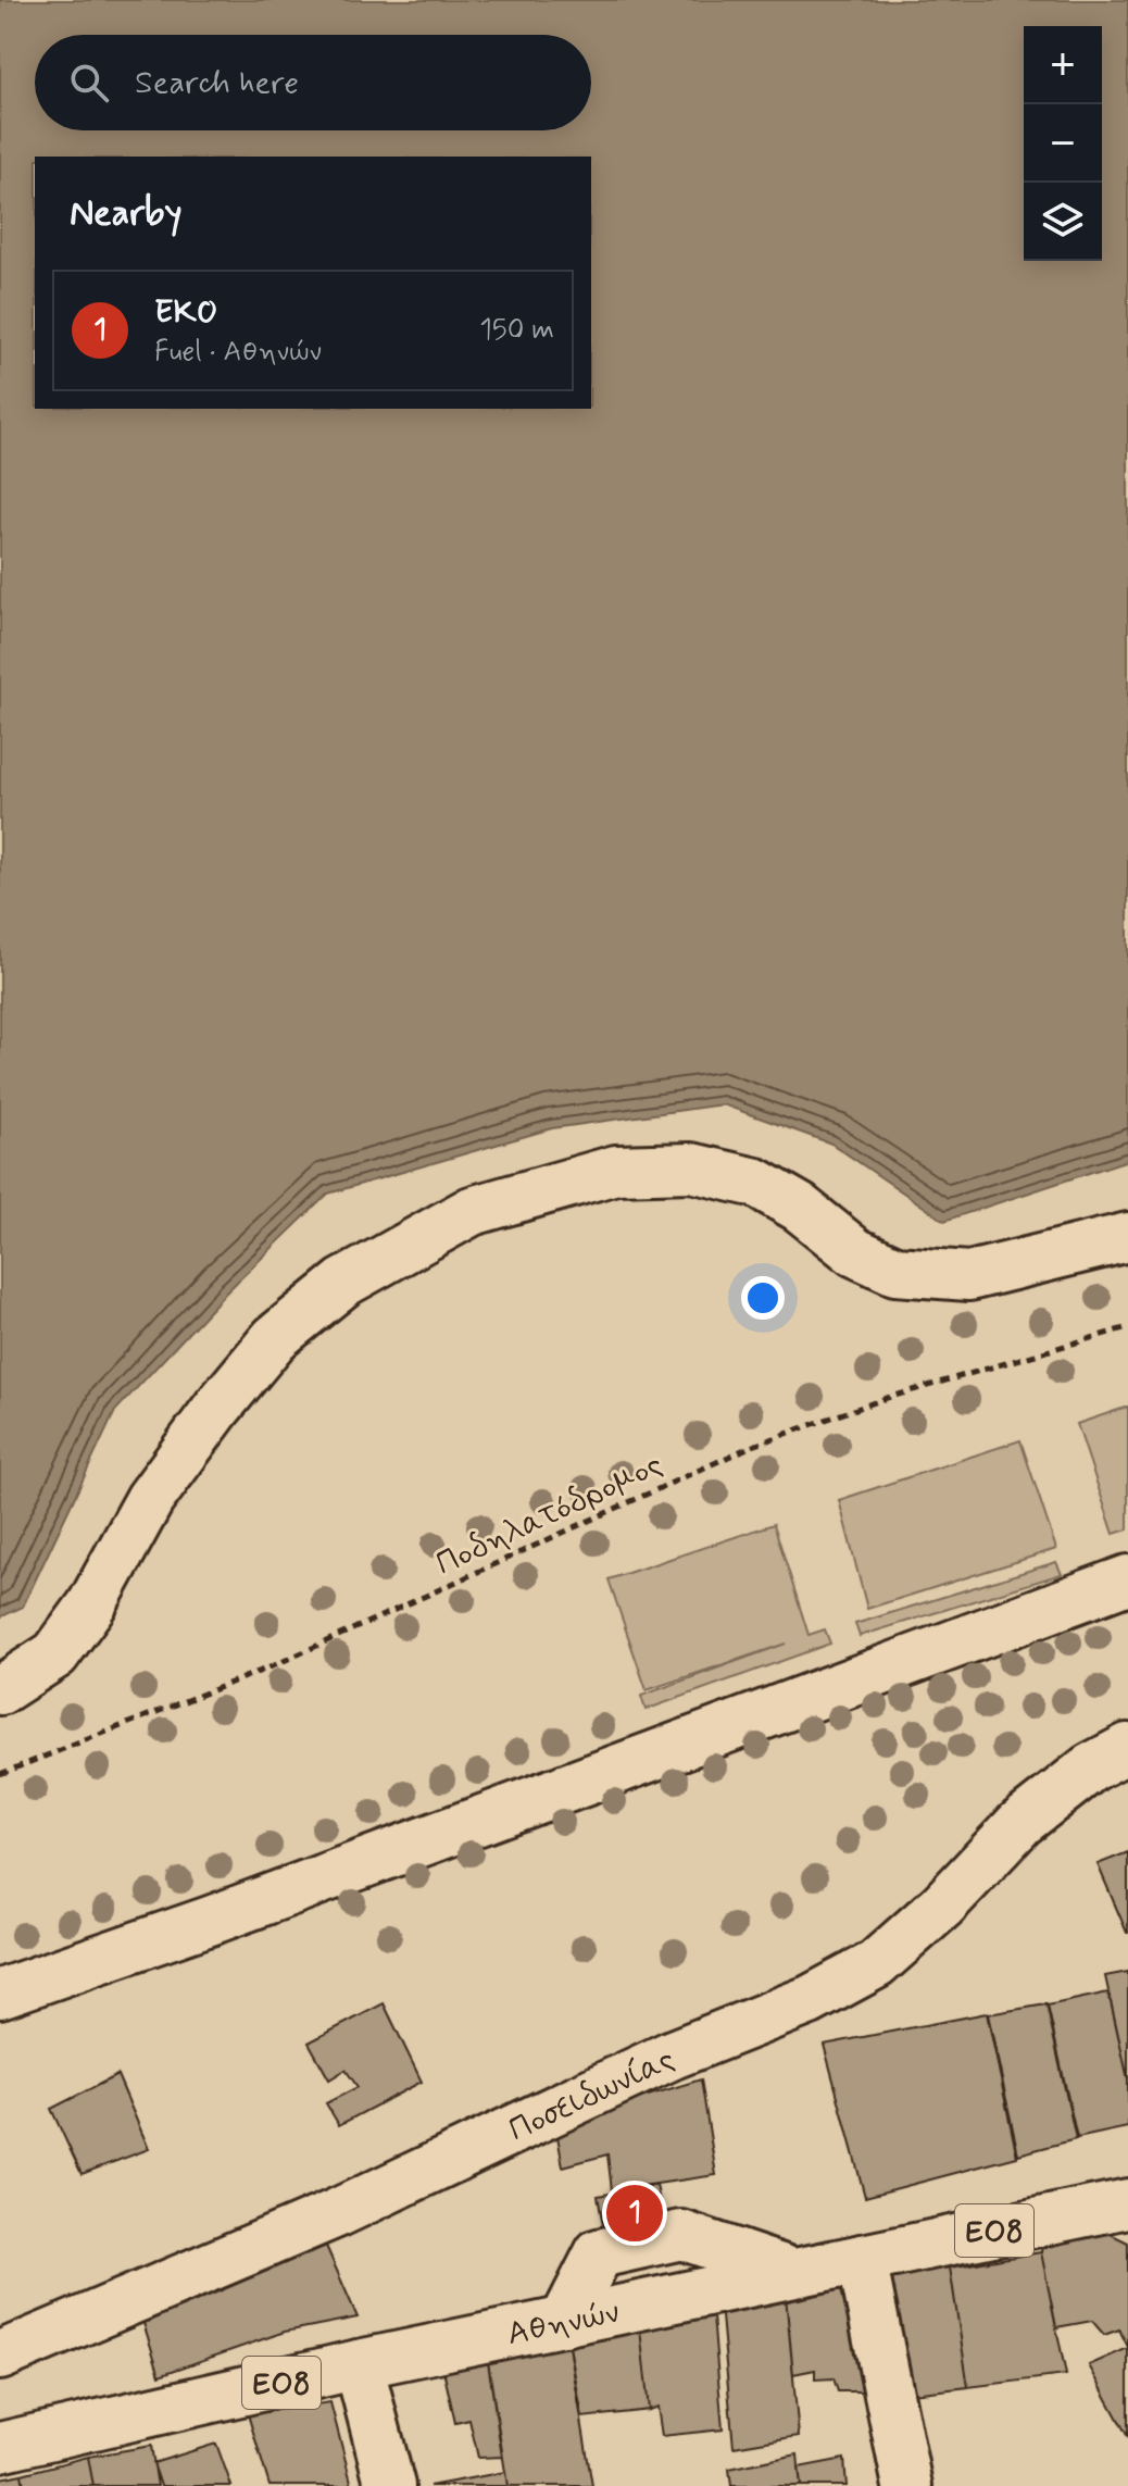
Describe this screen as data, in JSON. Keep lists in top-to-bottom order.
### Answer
{
  "streets": {
    "street": ["Ποσειδωνίας", "ΕΟ8", "Αθηνών"],
    "path": ["Ποδηλατόδρομος"]
  },
  "page": {
    "map_buttons": ["+", "−"],
    "search": "Search here",
    "heading": "Nearby",
    "list": [
      {
        "mark": "1",
        "name": "EKO",
        "note": "Fuel · Αθηνών",
        "value": "150 m"
      }
    ],
    "pins": "1"
  }
}
